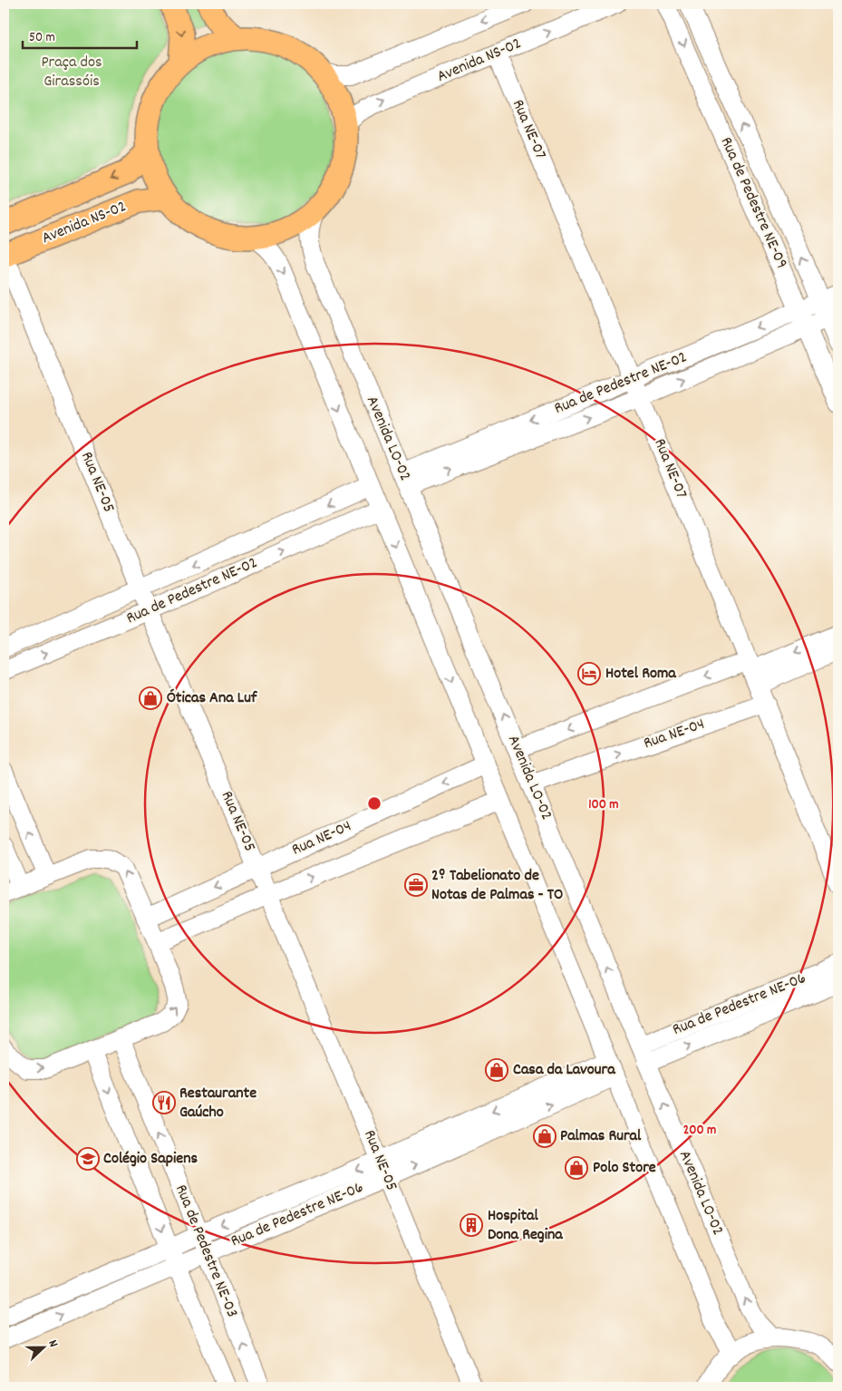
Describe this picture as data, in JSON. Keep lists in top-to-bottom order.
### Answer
{
  "streets": {
    "main road": ["Avenida NS-02"],
    "street": [
      "Rua NE-07",
      "Rua de Pedestre NE-09",
      "Rua de Pedestre NE-02",
      "Avenida LO-02",
      "Rua NE-05",
      "Rua NE-04",
      "Rua de Pedestre NE-06",
      "Rua de Pedestre NE-03"
    ]
  },
  "crossings": [
    ["Avenida NS-02", "Rua NE-07"],
    ["Avenida NS-02", "Rua NE-05"],
    ["Rua NE-07", "Rua de Pedestre NE-02"],
    ["Rua NE-07", "Rua NE-04"],
    ["Rua de Pedestre NE-09", "Rua de Pedestre NE-02"],
    ["Rua de Pedestre NE-02", "Avenida LO-02"],
    ["Rua de Pedestre NE-02", "Rua NE-05"],
    ["Avenida LO-02", "Rua NE-04"],
    ["Avenida LO-02", "Rua de Pedestre NE-06"],
    ["Rua NE-05", "Rua NE-04"],
    ["Rua NE-05", "Rua de Pedestre NE-06"],
    ["Rua de Pedestre NE-06", "Rua de Pedestre NE-03"]
  ],
  "parks": ["Praça dos Girassóis"],
  "places": {
    "hotel": ["Hotel Roma"],
    "shop": [
      "Óticas Ana Luf",
      "Casa da Lavoura",
      "Palmas Rural",
      "Polo Store"
    ],
    "office": ["2º Tabelionato de Notas de Palmas - TO"],
    "restaurant": ["Restaurante Gaúcho"],
    "school or university": ["Colégio Sapiens"],
    "building": ["Hospital Dona Regina"]
  },
  "scale_bar": "50 m",
  "north": "right",
  "rings": ["100 m", "200 m"]
}
